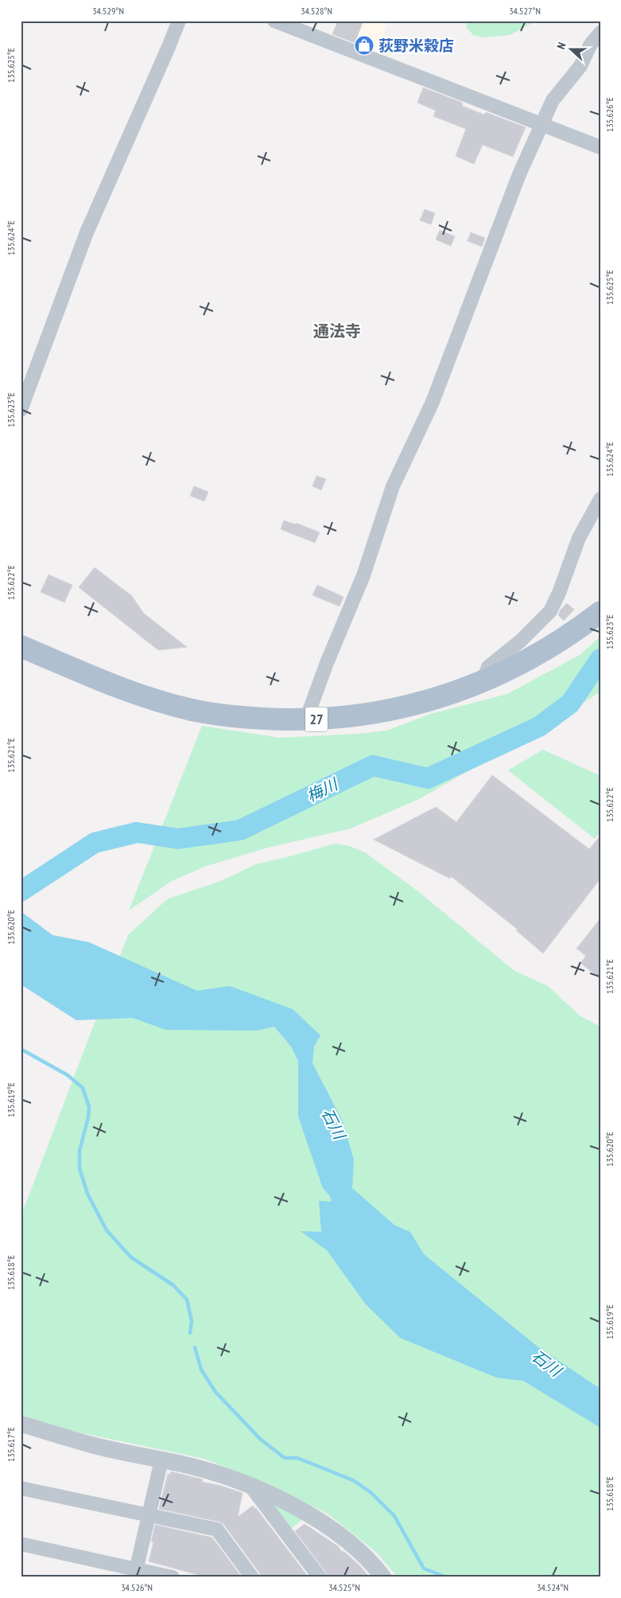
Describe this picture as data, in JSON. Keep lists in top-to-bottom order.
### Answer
{
  "streets": {
    "main road": ["27"]
  },
  "districts": ["通法寺"],
  "water": ["梅川", "石川"],
  "places": {
    "shop": ["荻野米穀店"]
  },
  "north": "left",
  "coordinates": [
    "34.529°N",
    "34.528°N",
    "34.527°N",
    "135.625°E",
    "135.626°E",
    "135.624°E",
    "135.623°E",
    "135.622°E",
    "135.621°E",
    "135.620°E",
    "135.619°E",
    "135.618°E",
    "135.617°E",
    "34.526°N",
    "34.525°N",
    "34.524°N"
  ]
}
